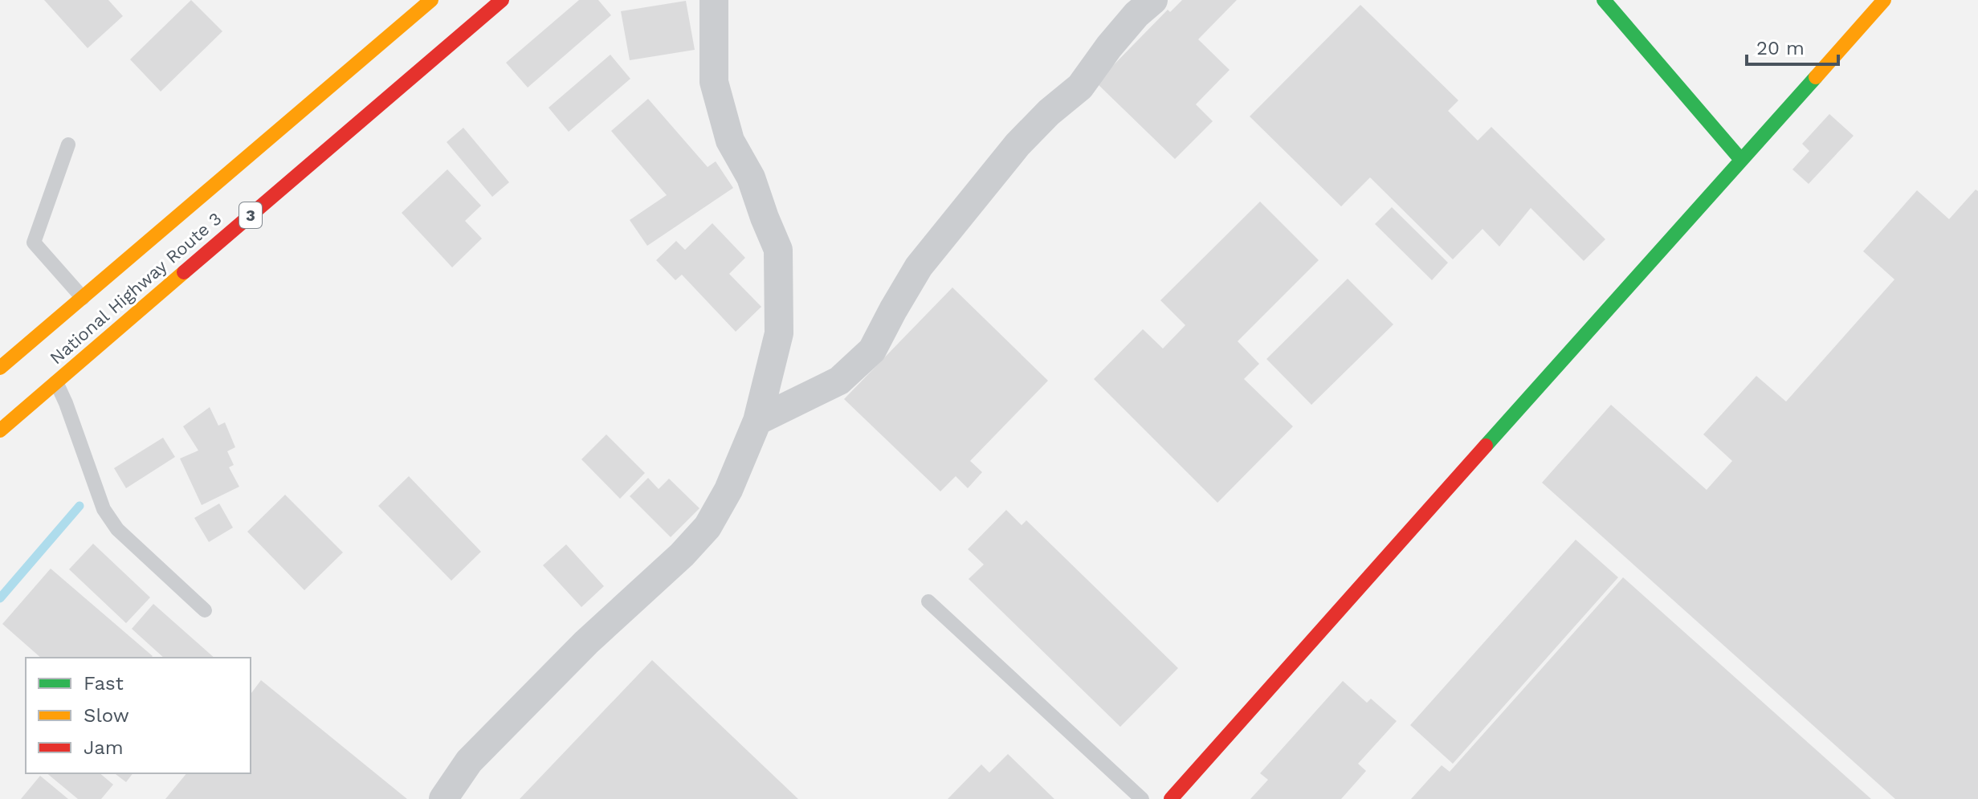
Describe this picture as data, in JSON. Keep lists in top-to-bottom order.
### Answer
{
  "streets": {
    "main road": ["3", "National Highway Route 3"]
  },
  "legend": ["Fast", "Slow", "Jam"],
  "scale_bar": "20 m"
}
